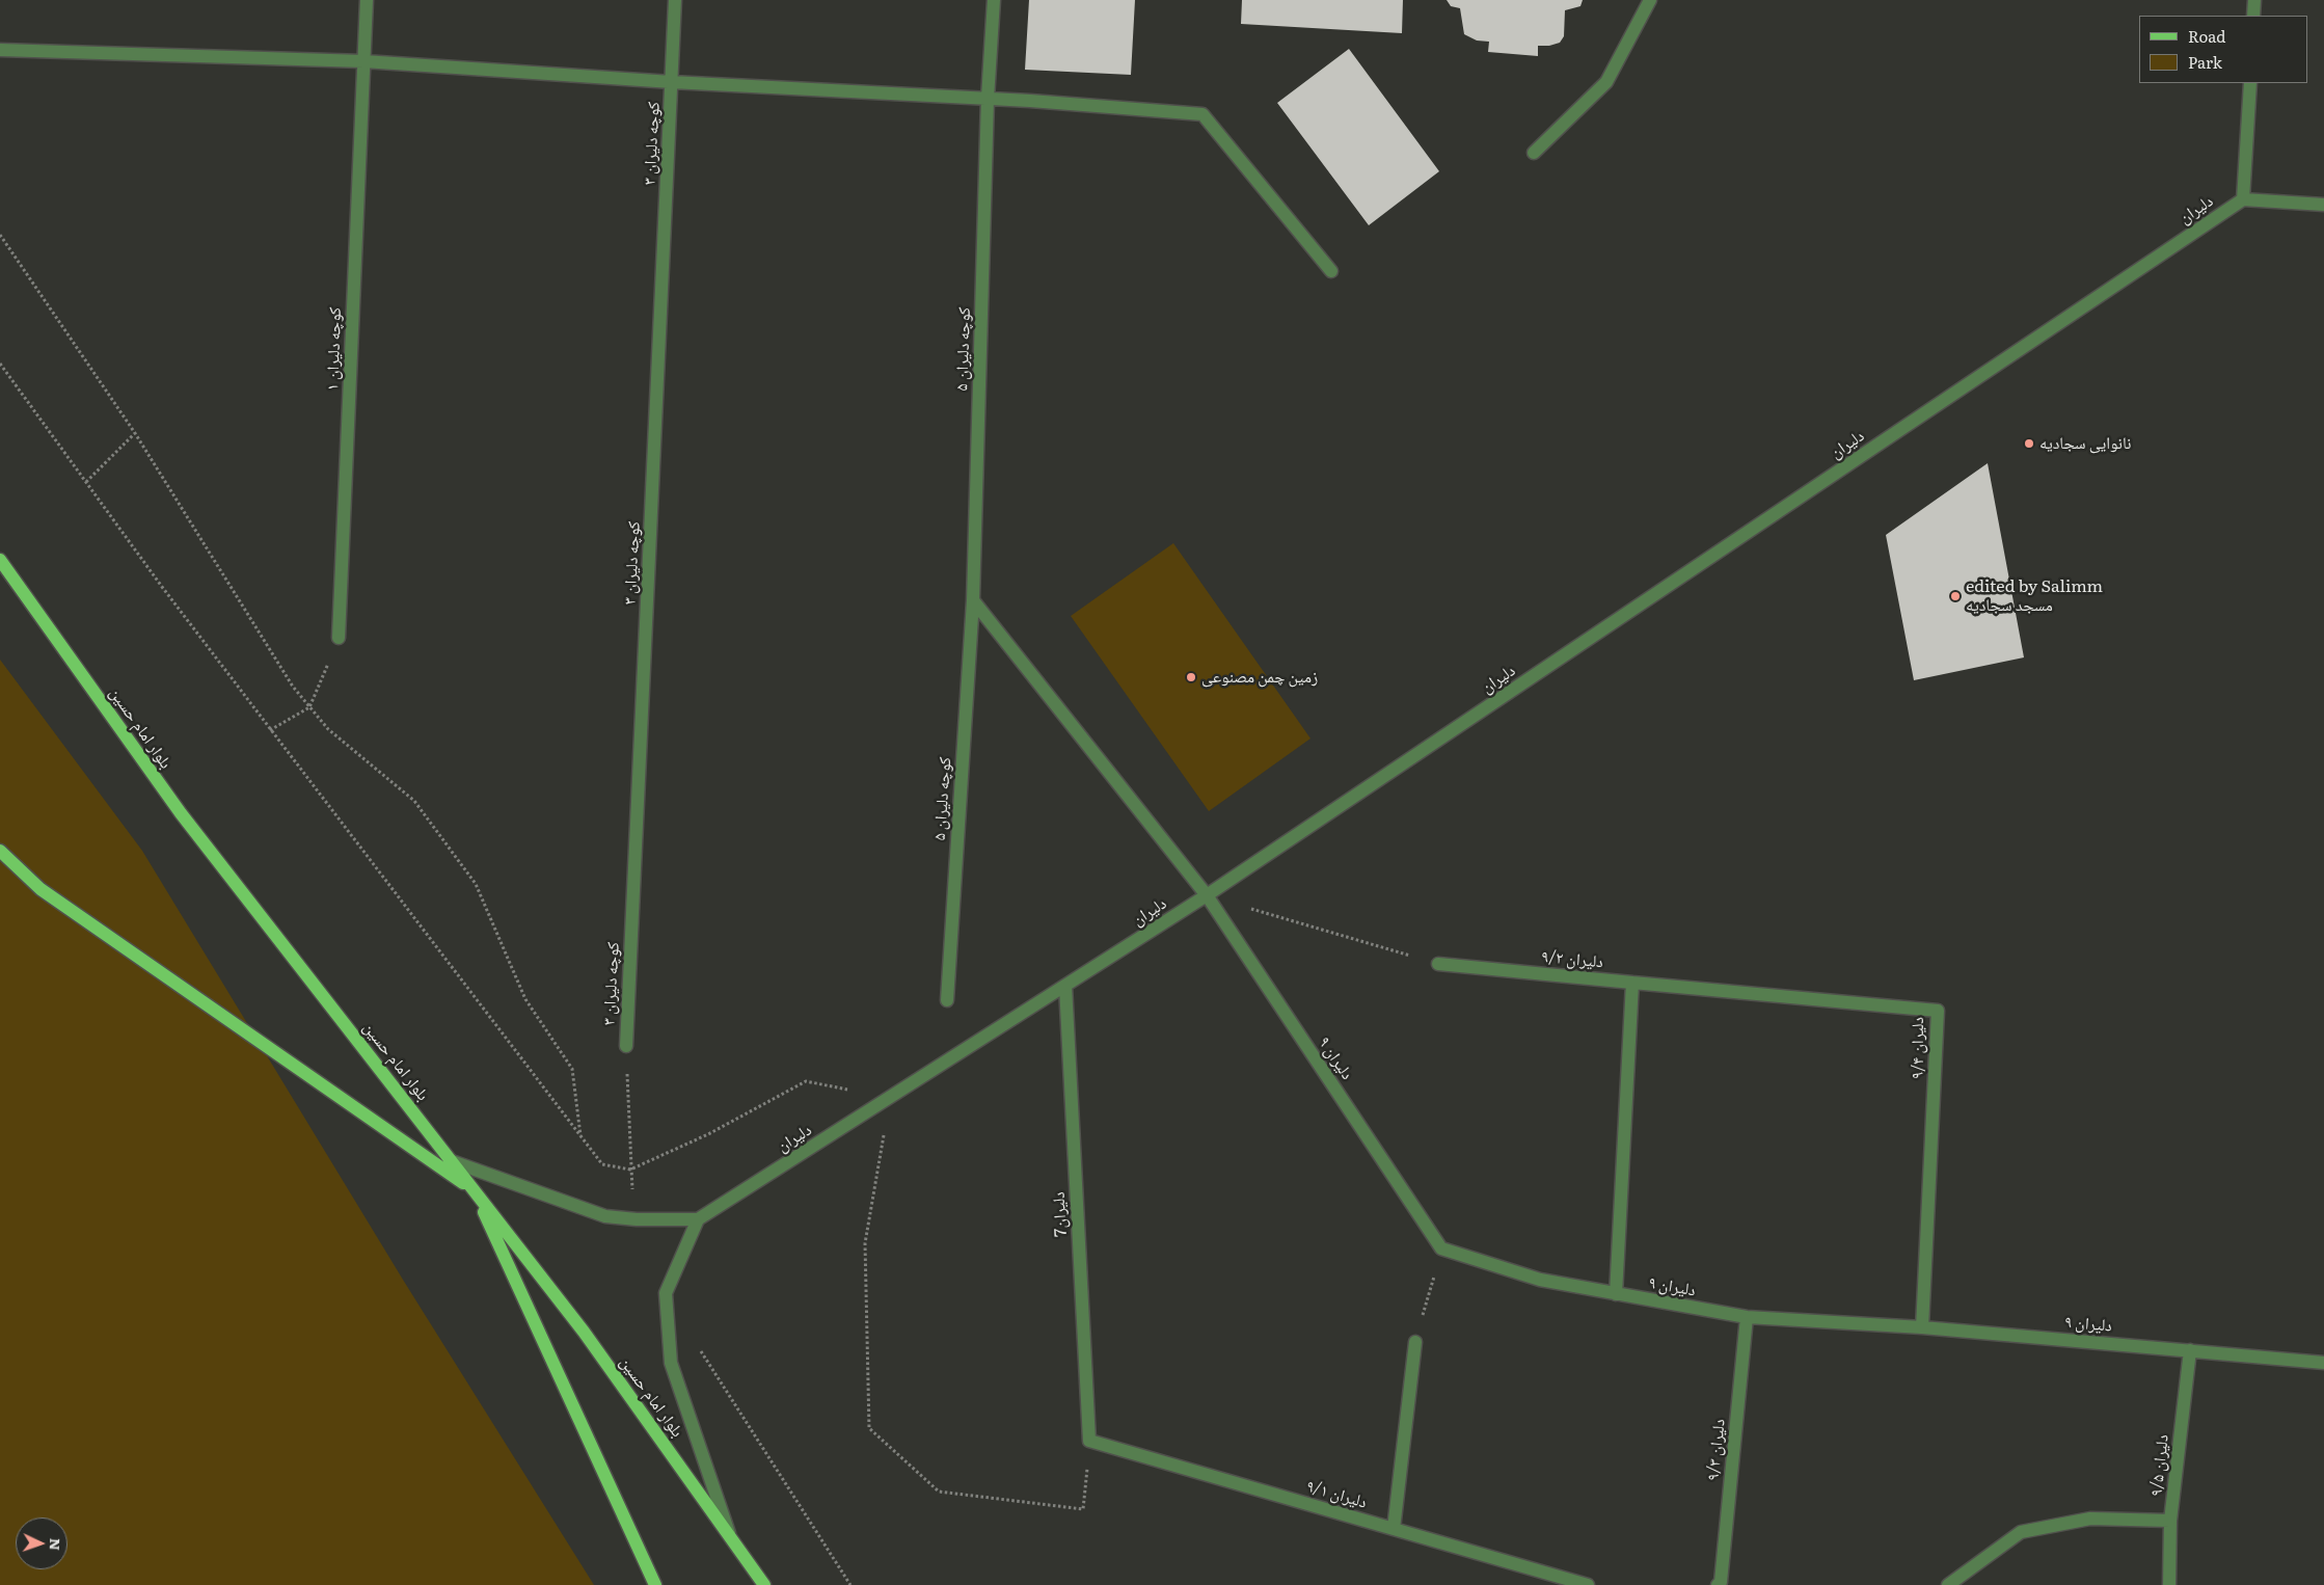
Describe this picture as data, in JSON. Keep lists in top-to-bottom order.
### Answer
{
  "streets": {
    "main road": ["بلوار امام حسین"],
    "street": [
      "کوچه دلیران ۳",
      "دلیران",
      "کوچه دلیران ۱",
      "کوچه دلیران ۵",
      "دلیران ۹/۲",
      "دلیران ۹/۴",
      "دلیران ۹",
      "دلیران7",
      "دلیران ۹/۳",
      "دلیران ۹/۵",
      "دلیران ۹/۱"
    ]
  },
  "crossings": [
    ["دلیران", "دلیران ۹"],
    ["دلیران", "دلیران7"],
    ["دلیران ۹/۲", "دلیران ۹/۴"],
    ["دلیران ۹/۴", "دلیران ۹"],
    ["دلیران ۹", "دلیران ۹/۳"],
    ["دلیران ۹", "دلیران ۹/۵"],
    ["دلیران7", "دلیران ۹/۱"]
  ],
  "places": ["نانوایی سجادیه", "edited by Salimm مسجد سجادیه", "زمین چمن مصنوعی"],
  "legend": ["Road", "Park"],
  "north": "right"
}
